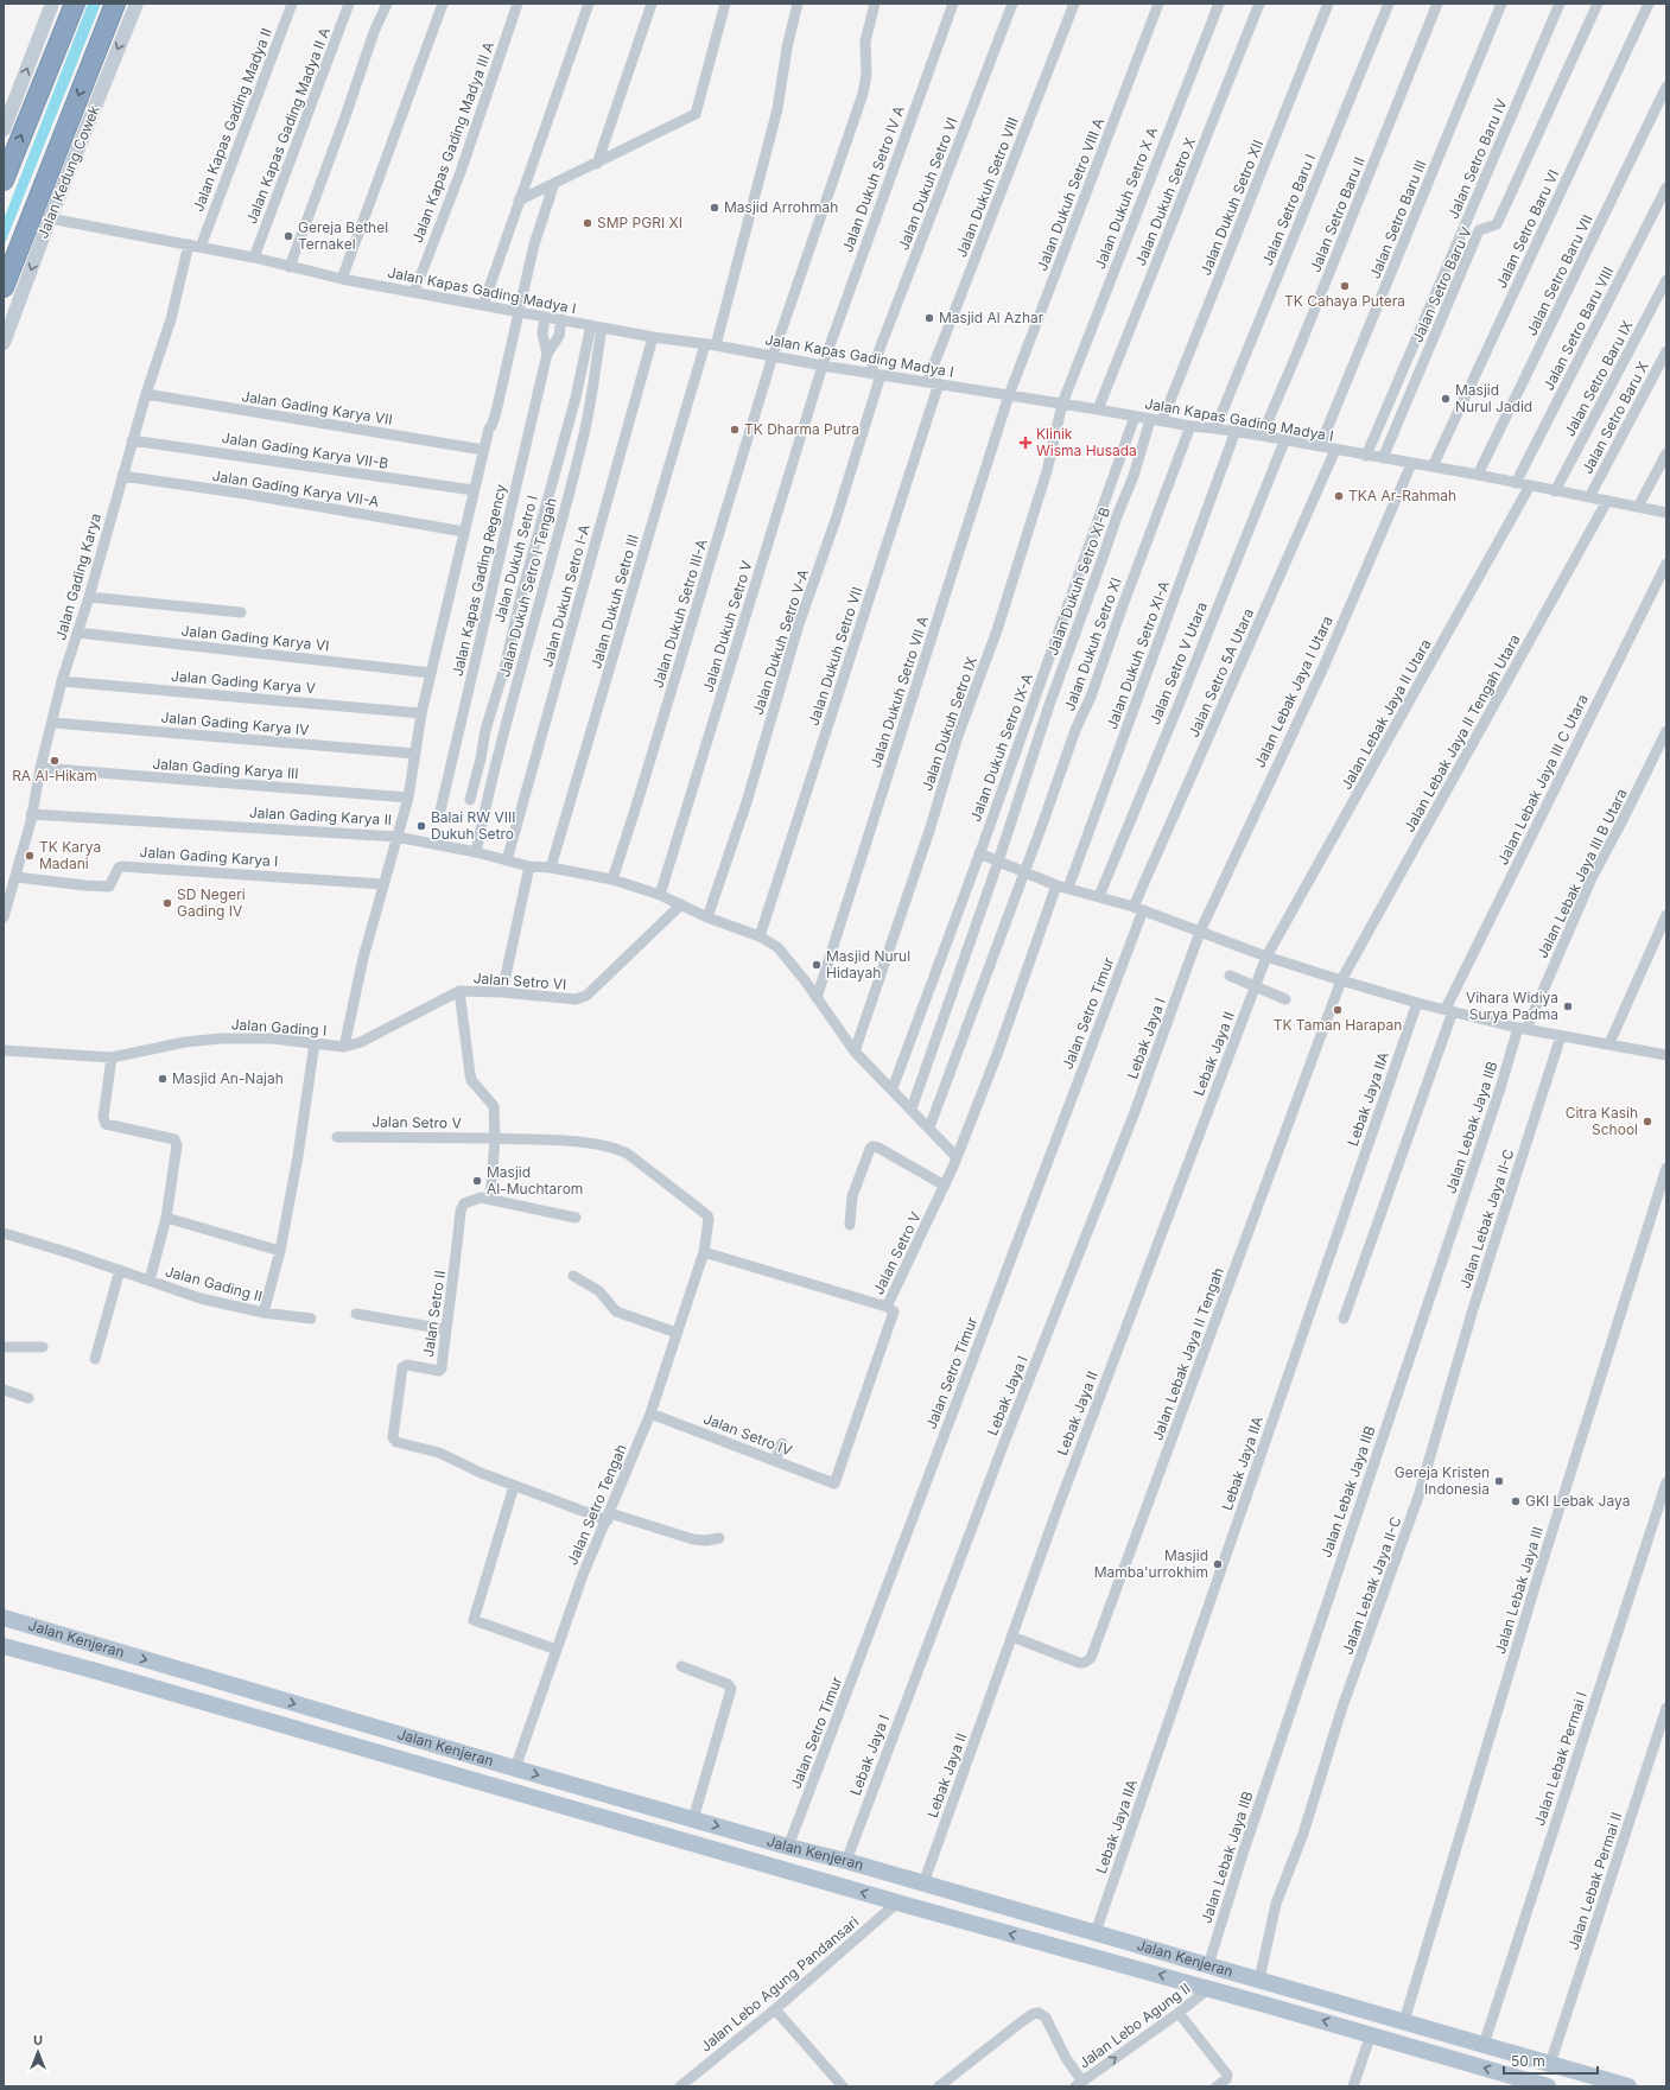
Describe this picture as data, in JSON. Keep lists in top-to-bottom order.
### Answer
{
  "streets": {
    "highway": ["Jalan Kedung Cowek"],
    "main road": ["Jalan Kenjeran"],
    "street": [
      "Jalan Kapas Gading Madya II",
      "Jalan Kapas Gading Madya II A",
      "Jalan Kapas Gading Madya III A",
      "Jalan Setro Baru IV",
      "Jalan Dukuh Setro IV A",
      "Jalan Dukuh Setro VI",
      "Jalan Dukuh Setro VIII",
      "Jalan Dukuh Setro VIII A",
      "Jalan Dukuh Setro X A",
      "Jalan Dukuh Setro X",
      "Jalan Dukuh Setro XII",
      "Jalan Setro Baru I",
      "Jalan Setro Baru II",
      "Jalan Setro Baru III",
      "Jalan Setro Baru VI",
      "Jalan Setro Baru VII",
      "Jalan Setro Baru V",
      "Jalan Kapas Gading Madya I",
      "Jalan Setro Baru VIII",
      "Jalan Setro Baru IX",
      "Jalan Gading Karya VII",
      "Jalan Setro Baru X",
      "Jalan Gading Karya VII-B",
      "Jalan Gading Karya VII-A",
      "Jalan Dukuh Setro I",
      "Jalan Gading Karya",
      "Jalan Kapas Gading Regency",
      "Jalan Dukuh Setro XI-B",
      "Jalan Dukuh Setro I Tengah",
      "Jalan Dukuh Setro I-A",
      "Jalan Dukuh Setro III",
      "Jalan Dukuh Setro III-A",
      "Jalan Dukuh Setro V",
      "Jalan Gading Karya VI",
      "Jalan Dukuh Setro V-A",
      "Jalan Dukuh Setro XI",
      "Jalan Dukuh Setro XI-A",
      "Jalan Dukuh Setro VII",
      "Jalan Setro V Utara",
      "Jalan Setro 5A Utara",
      "Jalan Gading Karya V",
      "Jalan Dukuh Setro VII A",
      "Jalan Lebak Jaya I Utara",
      "Jalan Lebak Jaya II Utara",
      "Jalan Gading Karya IV",
      "Jalan Dukuh Setro IX",
      "Jalan Lebak Jaya II Tengah Utara",
      "Jalan Dukuh Setro IX-A",
      "Jalan Gading Karya III",
      "Jalan Lebak Jaya III C Utara",
      "Jalan Gading Karya II",
      "Jalan Gading Karya I",
      "Jalan Lebak Jaya III B Utara",
      "Jalan Setro VI",
      "Jalan Setro Timur",
      "Jalan Gading I",
      "Lebak Jaya I",
      "Lebak Jaya II",
      "Lebak Jaya IIA",
      "Jalan Setro V",
      "Jalan Lebak Jaya IIB",
      "Jalan Lebak Jaya II-C",
      "Jalan Gading II",
      "Jalan Setro II",
      "Jalan Lebak Jaya II Tengah",
      "Jalan Setro IV",
      "Jalan Setro Tengah",
      "Jalan Lebak Jaya III",
      "Jalan Lebak Permai I",
      "Jalan Lebak Permai II",
      "Jalan Lebo Agung Pandansari",
      "Jalan Lebo Agung II"
    ]
  },
  "crossings": [
    ["Jalan Kapas Gading Madya II", "Jalan Kapas Gading Madya I"],
    ["Jalan Kapas Gading Madya II A", "Jalan Kapas Gading Madya I"],
    ["Jalan Kapas Gading Madya III A", "Jalan Kapas Gading Madya I"],
    ["Jalan Setro Baru IV", "Jalan Kapas Gading Madya I"],
    ["Jalan Kedung Cowek", "Jalan Kapas Gading Madya I"],
    ["Jalan Dukuh Setro IV A", "Jalan Kapas Gading Madya I"],
    ["Jalan Dukuh Setro IV A", "Jalan Dukuh Setro V"],
    ["Jalan Dukuh Setro VI", "Jalan Kapas Gading Madya I"],
    ["Jalan Dukuh Setro VI", "Jalan Dukuh Setro V-A"],
    ["Jalan Dukuh Setro VIII", "Jalan Kapas Gading Madya I"],
    ["Jalan Dukuh Setro VIII A", "Jalan Kapas Gading Madya I"],
    ["Jalan Dukuh Setro VIII A", "Jalan Dukuh Setro VII A"],
    ["Jalan Dukuh Setro X A", "Jalan Kapas Gading Madya I"],
    ["Jalan Dukuh Setro X A", "Jalan Dukuh Setro IX"],
    ["Jalan Dukuh Setro X", "Jalan Kapas Gading Madya I"],
    ["Jalan Dukuh Setro XII", "Jalan Kapas Gading Madya I"],
    ["Jalan Setro Baru I", "Jalan Kapas Gading Madya I"],
    ["Jalan Setro Baru II", "Jalan Kapas Gading Madya I"],
    ["Jalan Setro Baru III", "Jalan Kapas Gading Madya I"],
    ["Jalan Setro Baru VI", "Jalan Kapas Gading Madya I"],
    ["Jalan Setro Baru VII", "Jalan Kapas Gading Madya I"],
    ["Jalan Setro Baru V", "Jalan Kapas Gading Madya I"],
    ["Jalan Kapas Gading Madya I", "Jalan Setro Baru VIII"],
    ["Jalan Kapas Gading Madya I", "Jalan Setro Baru IX"],
    ["Jalan Kapas Gading Madya I", "Jalan Setro Baru X"],
    ["Jalan Kapas Gading Madya I", "Jalan Dukuh Setro I"],
    ["Jalan Kapas Gading Madya I", "Jalan Gading Karya"],
    ["Jalan Kapas Gading Madya I", "Jalan Kapas Gading Regency"],
    ["Jalan Kapas Gading Madya I", "Jalan Dukuh Setro XI-B"],
    ["Jalan Kapas Gading Madya I", "Jalan Dukuh Setro I Tengah"],
    ["Jalan Kapas Gading Madya I", "Jalan Dukuh Setro I-A"],
    ["Jalan Kapas Gading Madya I", "Jalan Dukuh Setro III"],
    ["Jalan Kapas Gading Madya I", "Jalan Dukuh Setro III-A"],
    ["Jalan Kapas Gading Madya I", "Jalan Dukuh Setro V"],
    ["Jalan Kapas Gading Madya I", "Jalan Dukuh Setro V-A"],
    ["Jalan Kapas Gading Madya I", "Jalan Dukuh Setro XI"],
    ["Jalan Kapas Gading Madya I", "Jalan Dukuh Setro XI-A"],
    ["Jalan Kapas Gading Madya I", "Jalan Dukuh Setro VII"],
    ["Jalan Kapas Gading Madya I", "Jalan Setro V Utara"],
    ["Jalan Kapas Gading Madya I", "Jalan Setro 5A Utara"],
    ["Jalan Kapas Gading Madya I", "Jalan Dukuh Setro VII A"],
    ["Jalan Kapas Gading Madya I", "Jalan Lebak Jaya I Utara"],
    ["Jalan Kapas Gading Madya I", "Jalan Lebak Jaya II Utara"],
    ["Jalan Kapas Gading Madya I", "Jalan Dukuh Setro IX"],
    ["Jalan Kapas Gading Madya I", "Jalan Lebak Jaya II Tengah Utara"],
    ["Jalan Kapas Gading Madya I", "Jalan Dukuh Setro IX-A"],
    ["Jalan Kapas Gading Madya I", "Jalan Gading Karya II"],
    ["Jalan Gading Karya VII", "Jalan Gading Karya"],
    ["Jalan Gading Karya VII", "Jalan Gading Karya II"],
    ["Jalan Gading Karya VII-B", "Jalan Gading Karya"],
    ["Jalan Gading Karya VII-B", "Jalan Gading Karya II"],
    ["Jalan Gading Karya VII-A", "Jalan Gading Karya"],
    ["Jalan Gading Karya VII-A", "Jalan Gading Karya II"],
    ["Jalan Dukuh Setro I", "Jalan Dukuh Setro I Tengah"],
    ["Jalan Gading Karya", "Jalan Gading Karya VI"],
    ["Jalan Gading Karya", "Jalan Gading Karya V"],
    ["Jalan Gading Karya", "Jalan Gading Karya IV"],
    ["Jalan Gading Karya", "Jalan Gading Karya III"],
    ["Jalan Gading Karya", "Jalan Gading Karya II"],
    ["Jalan Gading Karya", "Jalan Gading Karya I"],
    ["Jalan Gading Karya VI", "Jalan Gading Karya II"],
    ["Jalan Dukuh Setro XI-A", "Jalan Setro V"],
    ["Jalan Setro 5A Utara", "Jalan Setro Timur"],
    ["Jalan Gading Karya V", "Jalan Gading Karya II"],
    ["Jalan Lebak Jaya I Utara", "Lebak Jaya I"],
    ["Jalan Lebak Jaya II Utara", "Lebak Jaya II"],
    ["Jalan Gading Karya IV", "Jalan Gading Karya II"],
    ["Jalan Lebak Jaya II Tengah Utara", "Jalan Lebak Jaya II Tengah"],
    ["Jalan Gading Karya III", "Jalan Gading Karya II"],
    ["Jalan Lebak Jaya III B Utara", "Jalan Lebak Jaya IIB"],
    ["Jalan Setro VI", "Jalan Gading I"],
    ["Jalan Setro Timur", "Jalan Kenjeran"],
    ["Jalan Gading I", "Jalan Gading II"],
    ["Lebak Jaya I", "Jalan Kenjeran"],
    ["Lebak Jaya II", "Jalan Lebak Jaya II Tengah"],
    ["Lebak Jaya II", "Jalan Kenjeran"],
    ["Lebak Jaya IIA", "Jalan Kenjeran"],
    ["Jalan Setro V", "Jalan Setro IV"],
    ["Jalan Setro V", "Jalan Setro Tengah"],
    ["Jalan Lebak Jaya IIB", "Jalan Kenjeran"],
    ["Jalan Lebak Jaya II-C", "Jalan Kenjeran"],
    ["Jalan Setro II", "Jalan Setro Tengah"],
    ["Jalan Setro IV", "Jalan Setro Tengah"],
    ["Jalan Setro Tengah", "Jalan Kenjeran"],
    ["Jalan Lebak Jaya III", "Jalan Kenjeran"],
    ["Jalan Kenjeran", "Jalan Lebak Permai I"],
    ["Jalan Kenjeran", "Jalan Lebak Permai II"],
    ["Jalan Kenjeran", "Jalan Lebo Agung Pandansari"],
    ["Jalan Kenjeran", "Jalan Lebo Agung II"]
  ],
  "one_way": ["Jalan Lebo Agung II"],
  "places": {
    "other": [
      "Masjid Arrohmah",
      "SMP PGRI XI",
      "Gereja Bethel Ternakel",
      "TK Cahaya Putera",
      "Masjid Al Azhar",
      "Masjid Nurul Jadid",
      "TK Dharma Putra",
      "TKA Ar-Rahmah",
      "RA Al-Hikam",
      "Balai RW VIII Dukuh Setro",
      "TK Karya Madani",
      "SD Negeri Gading IV",
      "Masjid Nurul Hidayah",
      "Vihara Widiya Surya Padma",
      "TK Taman Harapan",
      "Masjid An-Najah",
      "Citra Kasih School",
      "Masjid Al-Muchtarom",
      "Gereja Kristen Indonesia",
      "GKI Lebak Jaya",
      "Masjid Mamba'urrokhim"
    ],
    "health": ["Klinik Wisma Husada"]
  },
  "scale_bar": "50 m",
  "north": "top"
}
